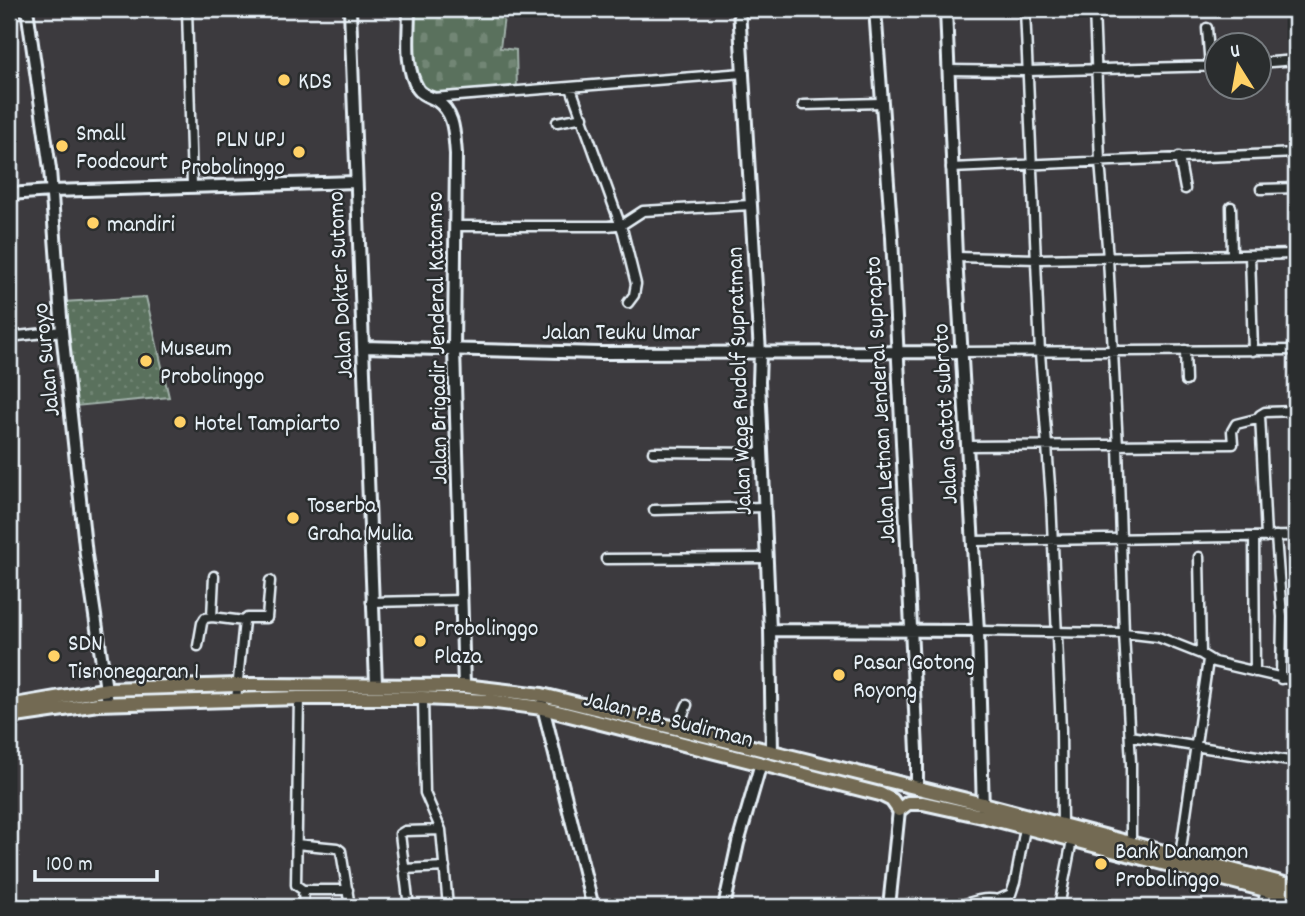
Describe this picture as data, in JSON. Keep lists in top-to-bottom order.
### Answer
{
  "streets": {
    "main road": ["Jalan P.B. Sudirman"],
    "street": [
      "Jalan Dokter Sutomo",
      "Jalan Teuku Umar",
      "Jalan Brigadir Jenderal Katamso",
      "Jalan Suroyo",
      "Jalan Wage Rudolf Supratman",
      "Jalan Letnan Jenderal Suprapto",
      "Jalan Gatot Subroto"
    ]
  },
  "crossings": [
    ["Jalan Dokter Sutomo", "Jalan Teuku Umar"],
    ["Jalan Dokter Sutomo", "Jalan P.B. Sudirman"],
    ["Jalan Teuku Umar", "Jalan Brigadir Jenderal Katamso"],
    ["Jalan Teuku Umar", "Jalan Wage Rudolf Supratman"],
    ["Jalan Teuku Umar", "Jalan Letnan Jenderal Suprapto"],
    ["Jalan Teuku Umar", "Jalan Gatot Subroto"],
    ["Jalan Brigadir Jenderal Katamso", "Jalan P.B. Sudirman"],
    ["Jalan Suroyo", "Jalan P.B. Sudirman"],
    ["Jalan Wage Rudolf Supratman", "Jalan P.B. Sudirman"],
    ["Jalan Letnan Jenderal Suprapto", "Jalan P.B. Sudirman"],
    ["Jalan Gatot Subroto", "Jalan P.B. Sudirman"]
  ],
  "places": [
    "KDS",
    "Small Foodcourt",
    "PLN UPJ Probolinggo",
    "mandiri",
    "Museum Probolinggo",
    "Hotel Tampiarto",
    "Toserba Graha Mulia",
    "Probolinggo Plaza",
    "SDN Tisnonegaran 1",
    "Pasar Gotong Royong",
    "Bank Danamon Probolinggo"
  ],
  "scale_bar": "100 m",
  "north": "top"
}
